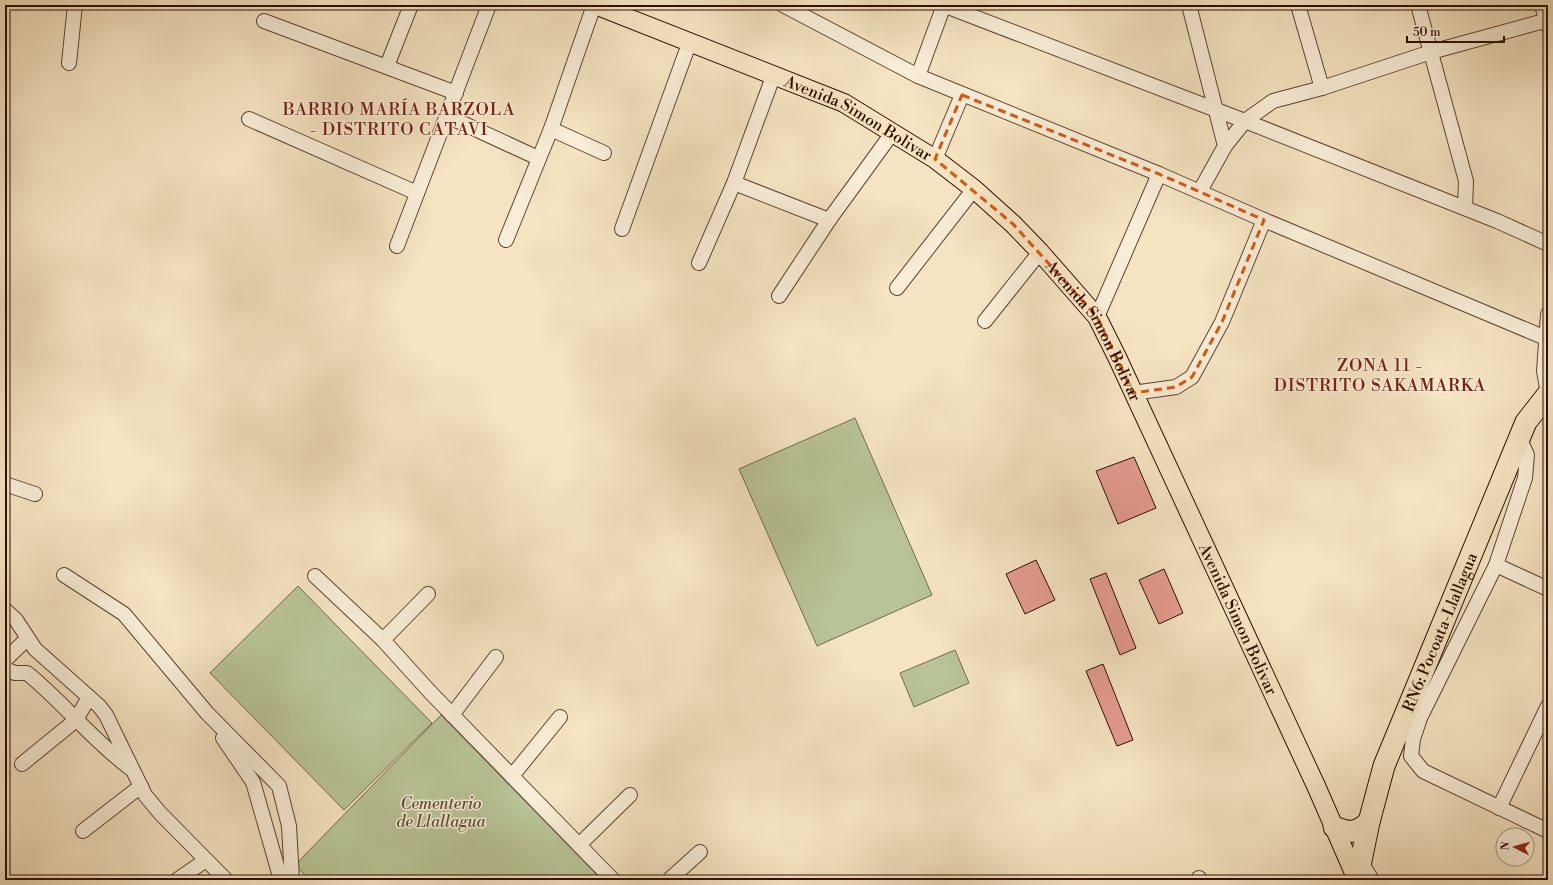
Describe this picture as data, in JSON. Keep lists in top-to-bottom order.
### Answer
{
  "streets": {
    "highway": ["RN6: Pocoata-Llallagua"],
    "main road": ["Avenida Simon Bolivar"]
  },
  "crossings": [
    ["Avenida Simon Bolivar", "RN6: Pocoata-Llallagua"]
  ],
  "districts": ["BARRIO MARÍA BARZOLA - DISTRITO CATAVI", "ZONA 11 - DISTRITO SAKAMARKA"],
  "parks": ["Cementerio de Llallagua"],
  "scale_bar": "50 m",
  "north": "left"
}
